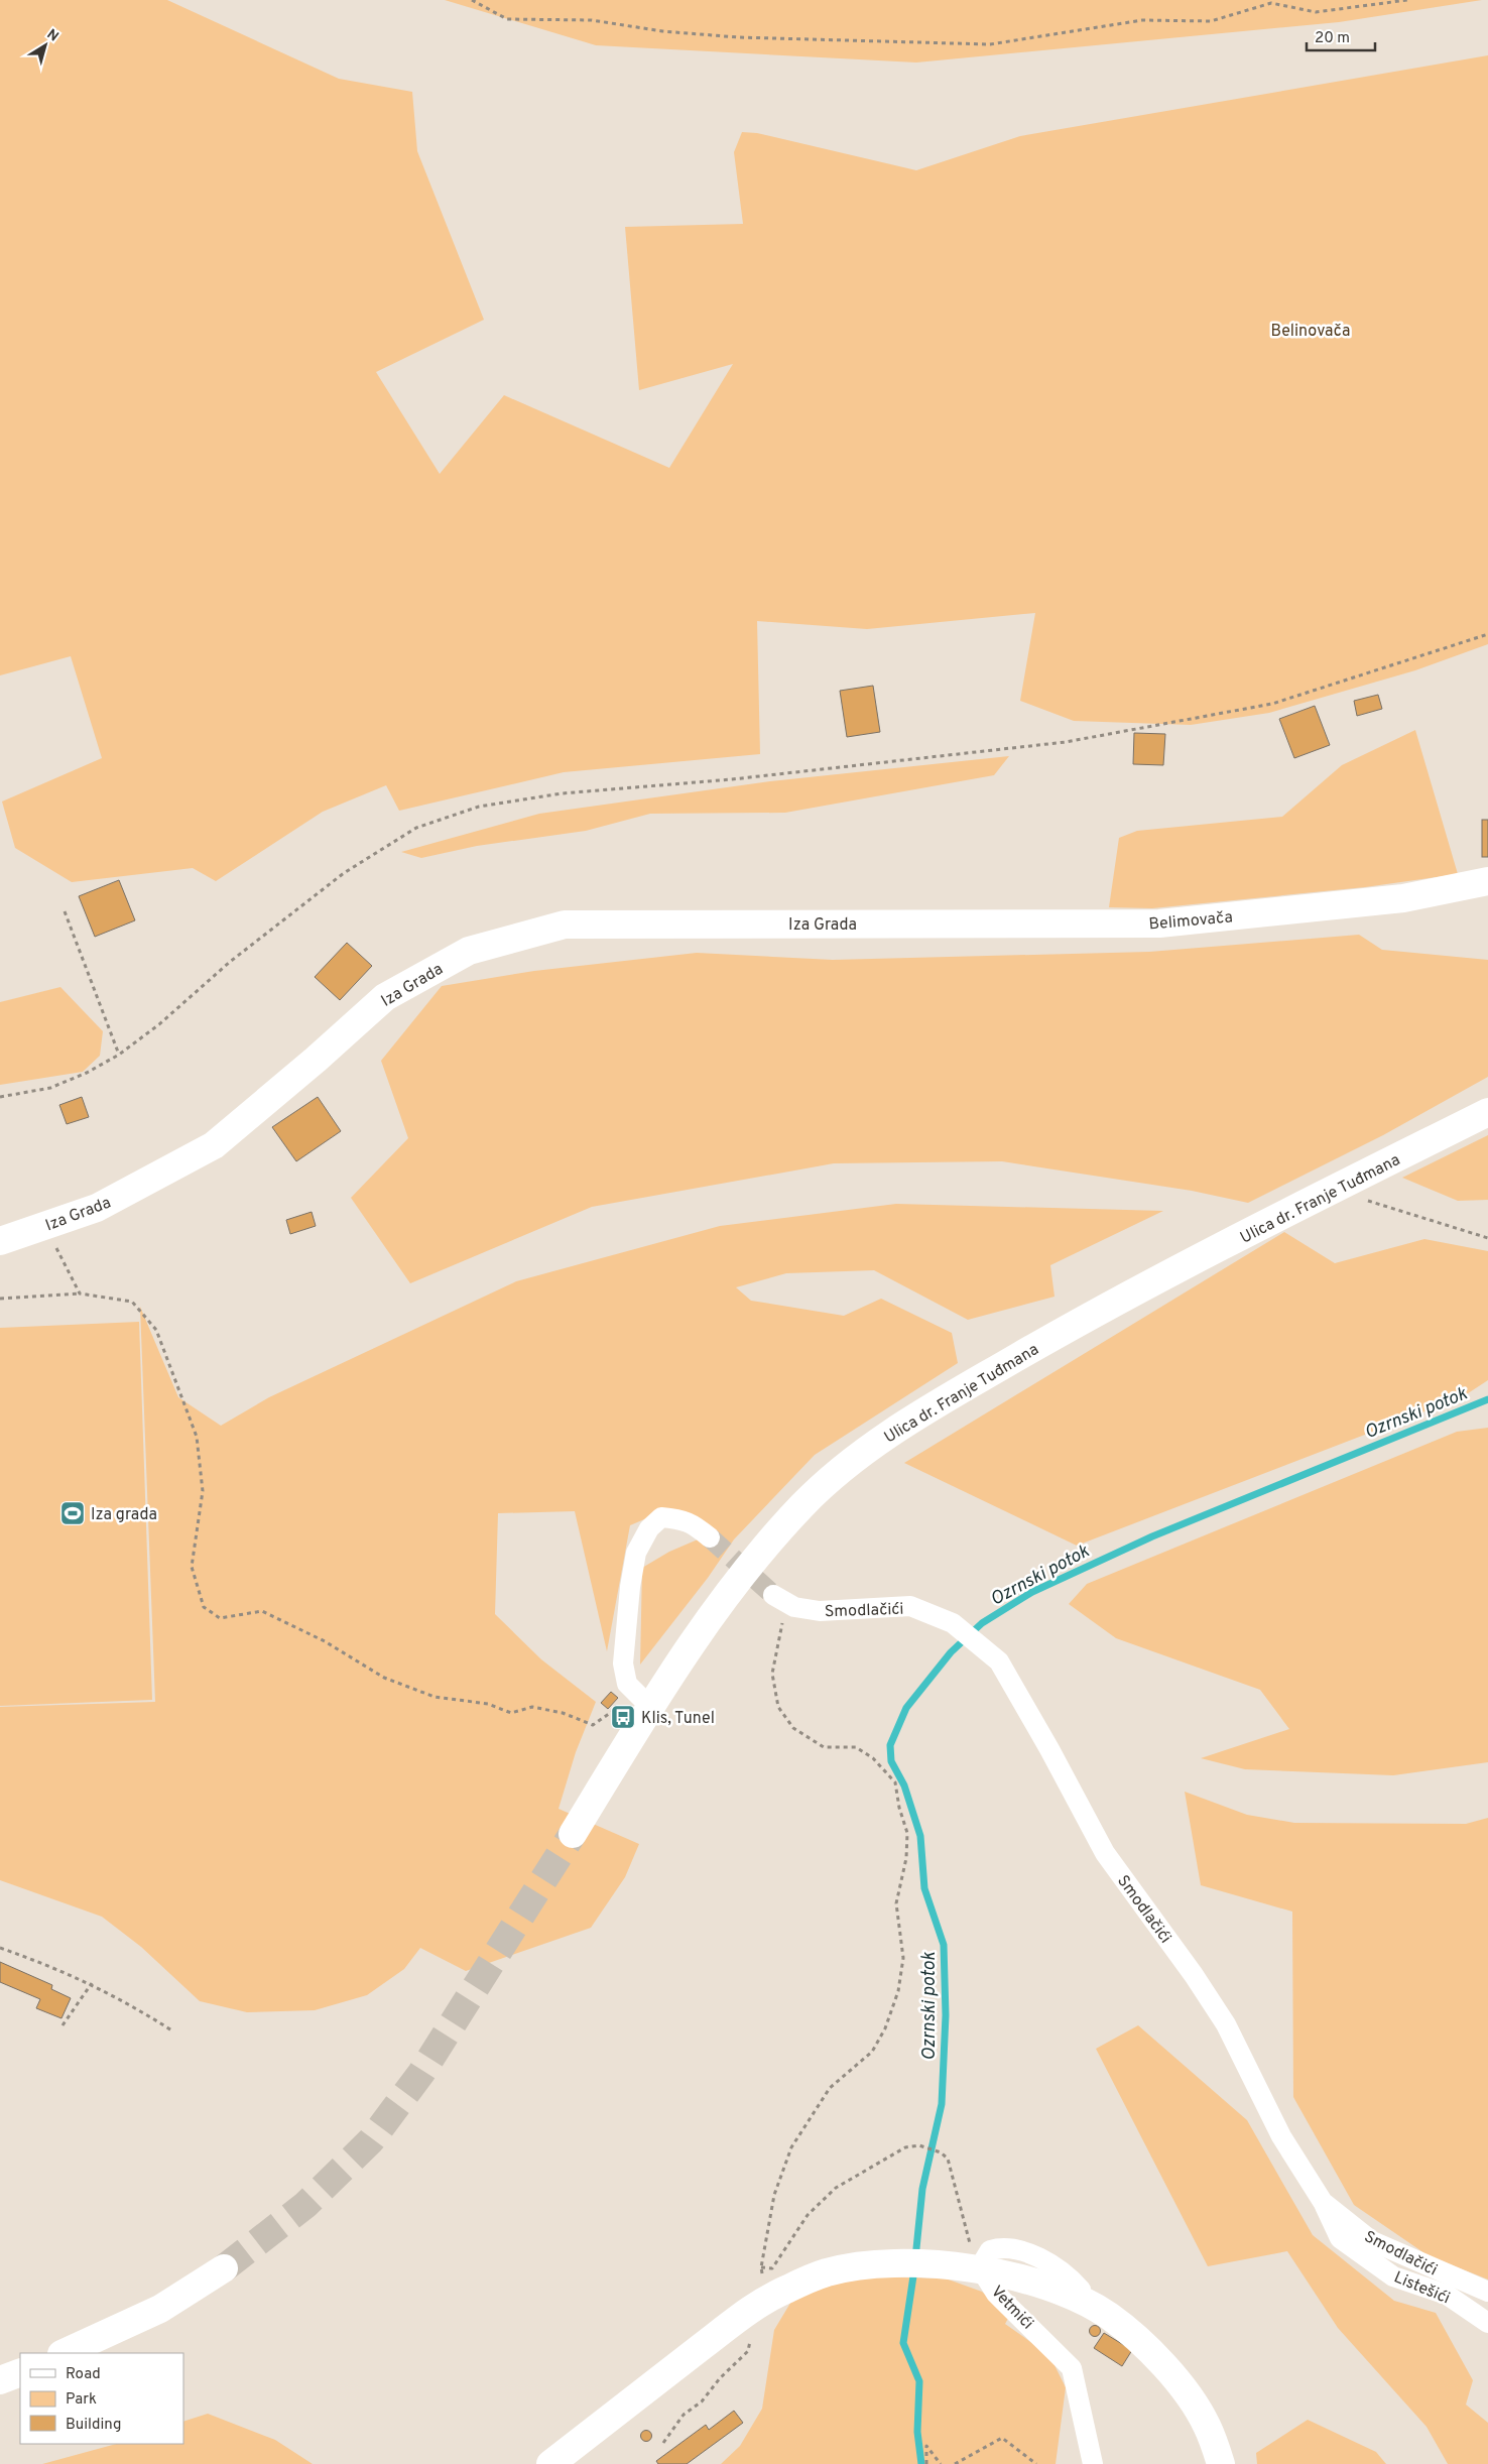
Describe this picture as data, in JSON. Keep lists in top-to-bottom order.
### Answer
{
  "streets": {
    "street": [
      "Belimovača",
      "Iza Grada",
      "Ulica dr. Franje Tuđmana",
      "Smodlačići",
      "Listešići",
      "Vetmići"
    ]
  },
  "crossings": [
    ["Belimovača", "Iza Grada"],
    ["Smodlačići", "Listešići"]
  ],
  "water": ["Ozrnski potok"],
  "parks": ["Belinovača"],
  "places": {
    "sports": ["Iza grada"],
    "bus stop": ["Klis, Tunel"]
  },
  "legend": ["Road", "Park", "Building"],
  "scale_bar": "20 m",
  "north": "top right"
}
